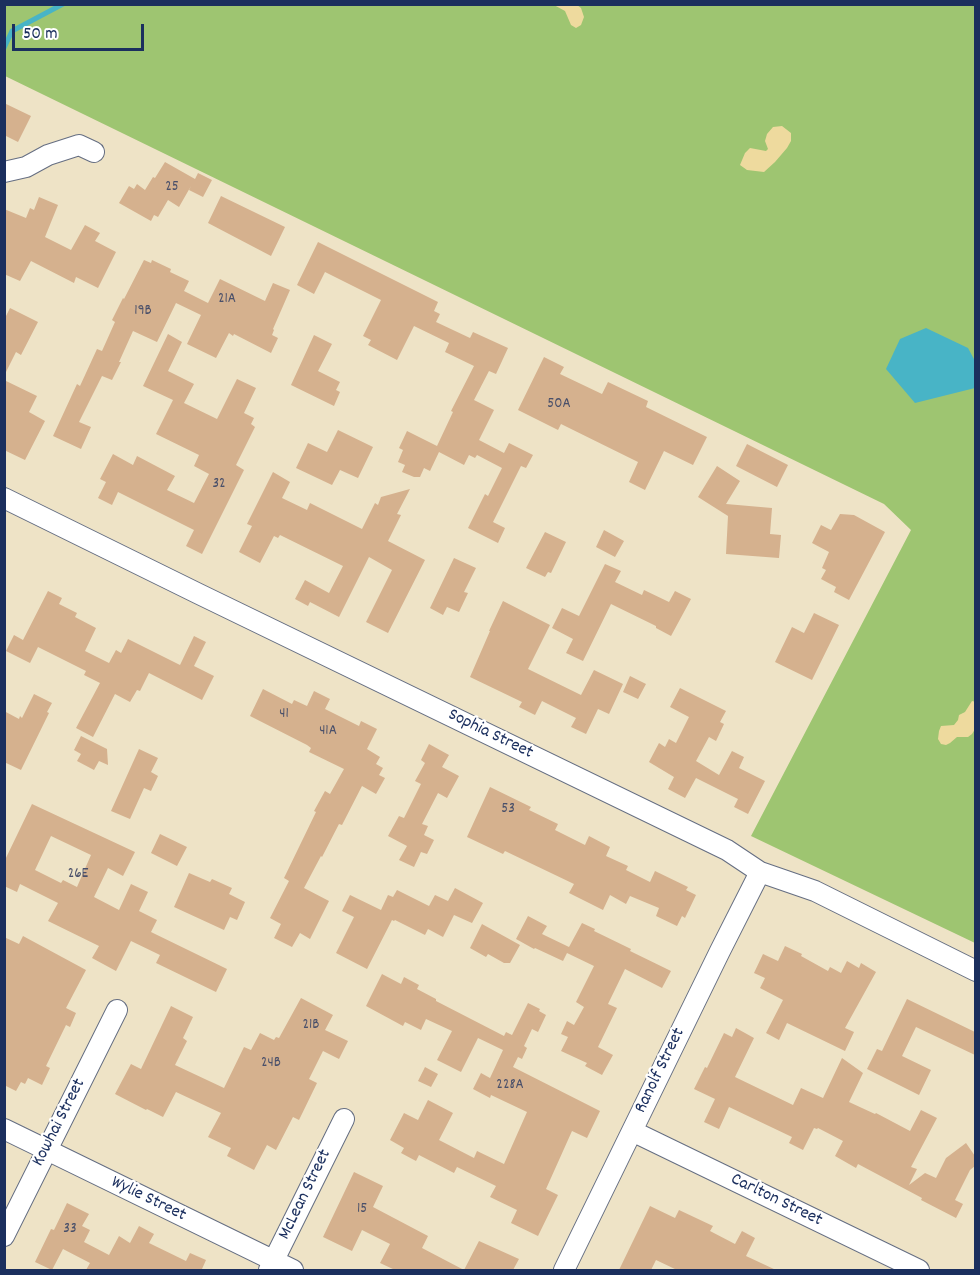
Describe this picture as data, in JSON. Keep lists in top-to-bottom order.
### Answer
{
  "streets": {
    "street": [
      "Sophia Street",
      "Ranolf Street",
      "Kowhai Street",
      "McLean Street",
      "Wylie Street",
      "Carlton Street"
    ]
  },
  "crossings": [
    ["Sophia Street", "Ranolf Street"],
    ["Ranolf Street", "Carlton Street"],
    ["Kowhai Street", "Wylie Street"],
    ["McLean Street", "Wylie Street"]
  ],
  "house_numbers": [
    "25",
    "21A",
    "19B",
    "50A",
    "32",
    "41",
    "41A",
    "53",
    "26E",
    "21B",
    "24B",
    "228A",
    "15",
    "33"
  ],
  "scale_bar": "50 m"
}
